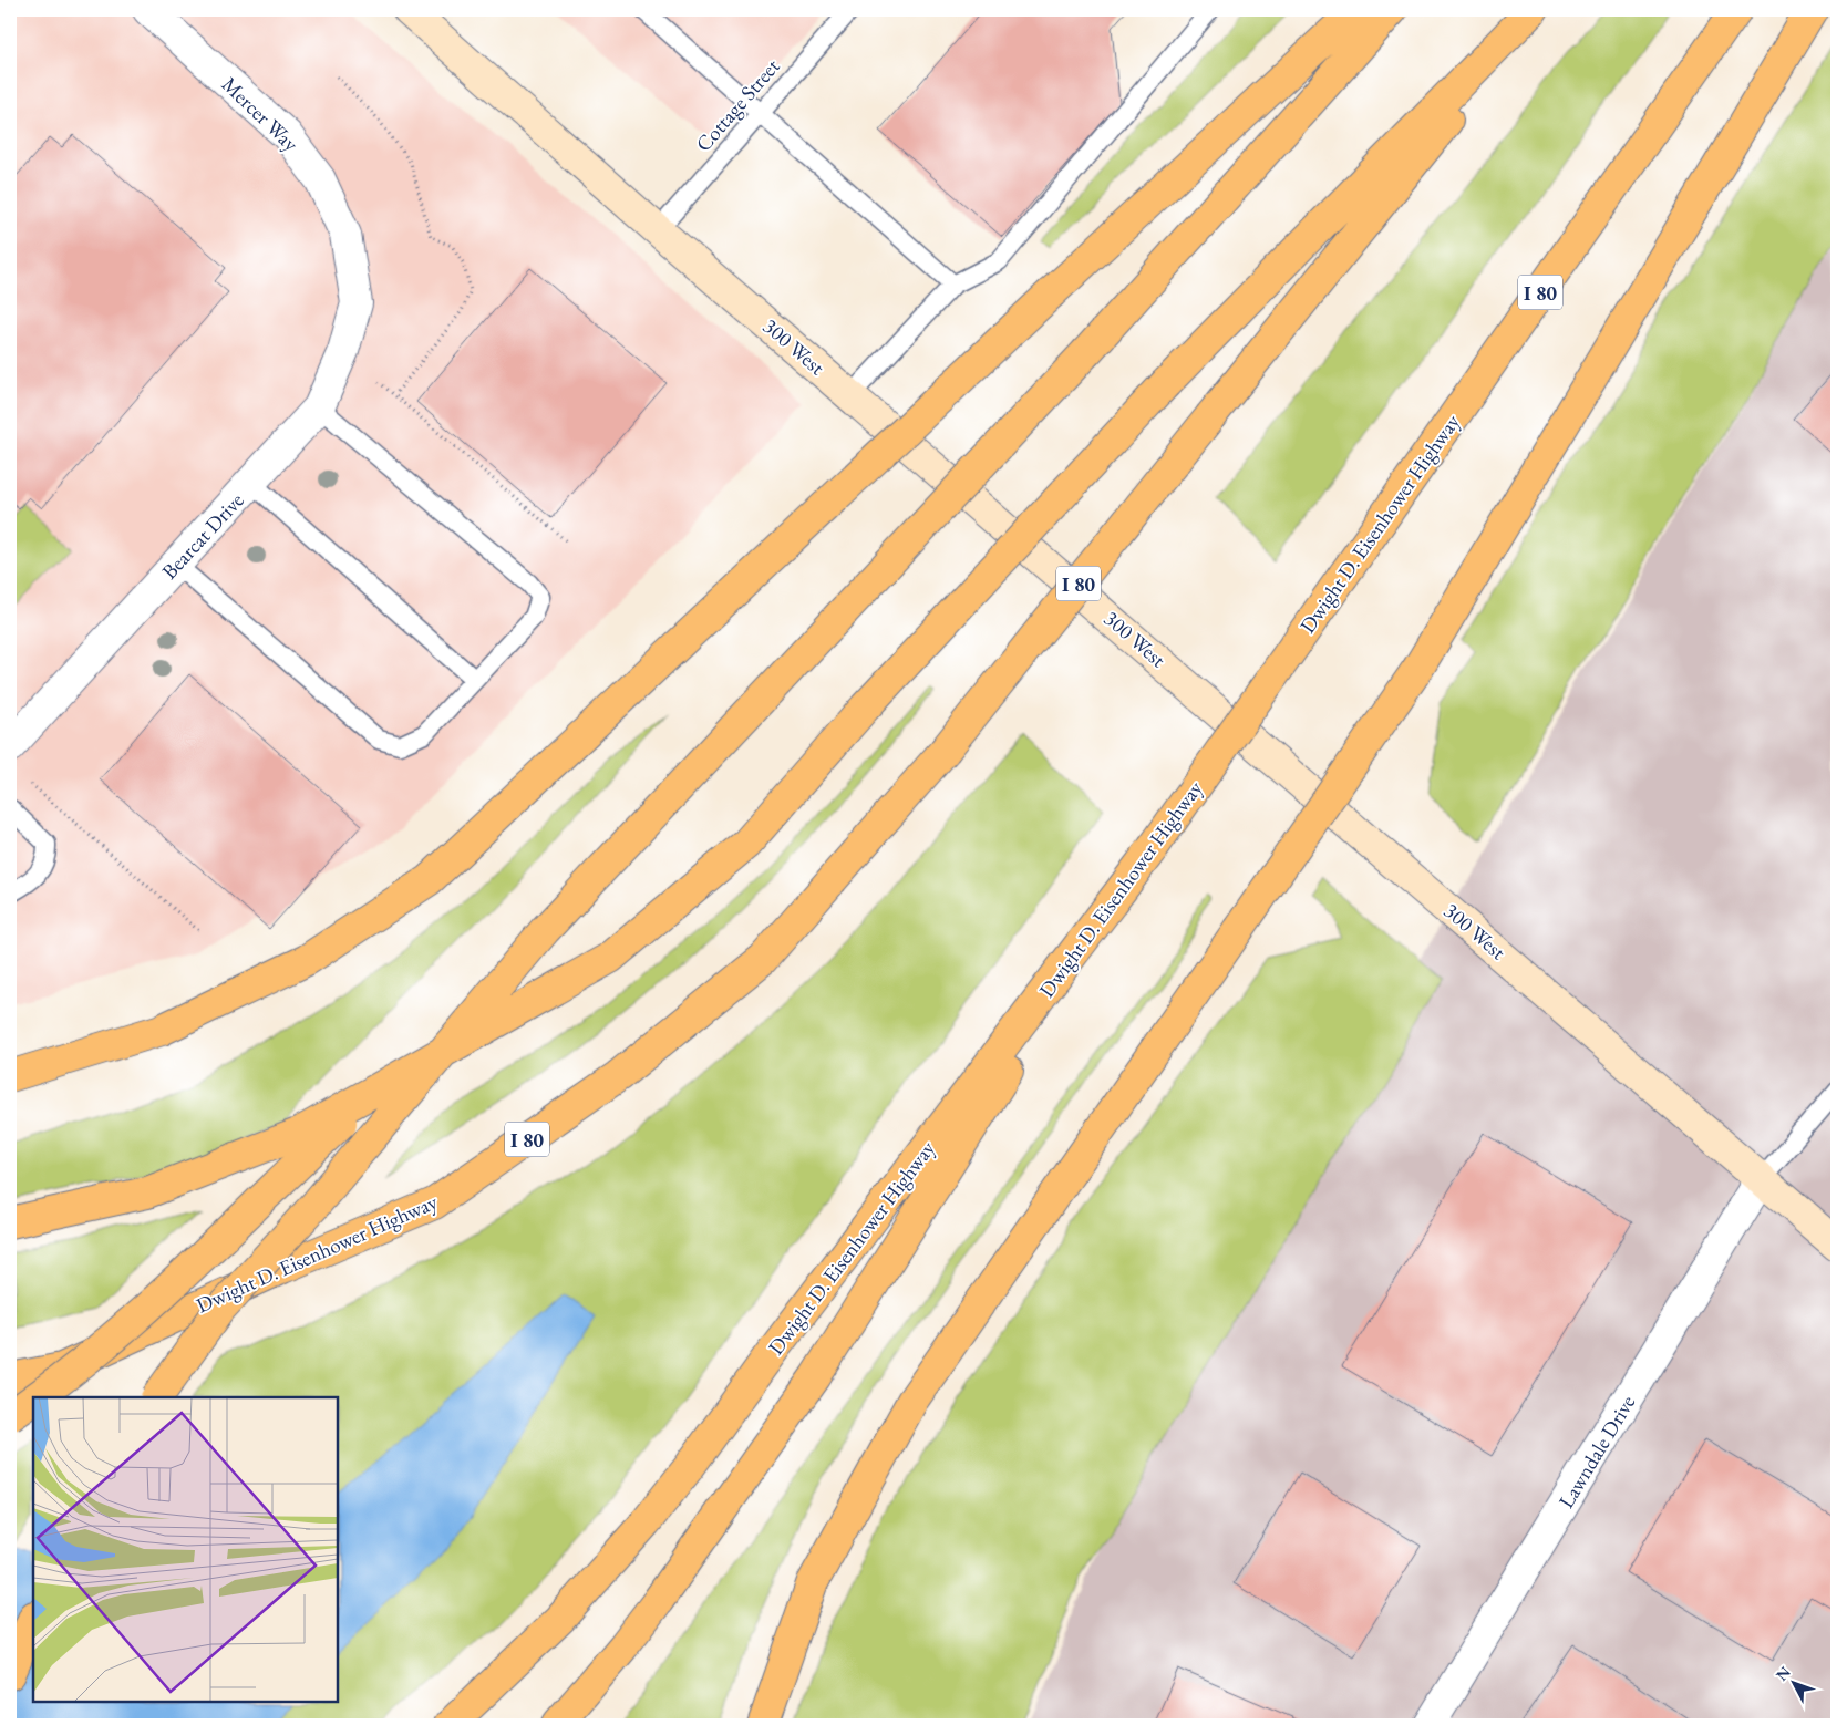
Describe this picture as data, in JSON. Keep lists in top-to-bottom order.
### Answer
{
  "streets": {
    "highway": ["I 80", "Dwight D. Eisenhower Highway"],
    "main road": ["300 West"],
    "street": ["Mercer Way", "Bearcat Drive", "Lawndale Drive"],
    "lane": ["Cottage Street"]
  },
  "crossings": [
    ["Cottage Street", "300 West"],
    ["Mercer Way", "Bearcat Drive"],
    ["300 West", "Lawndale Drive"]
  ],
  "north": "top left"
}
